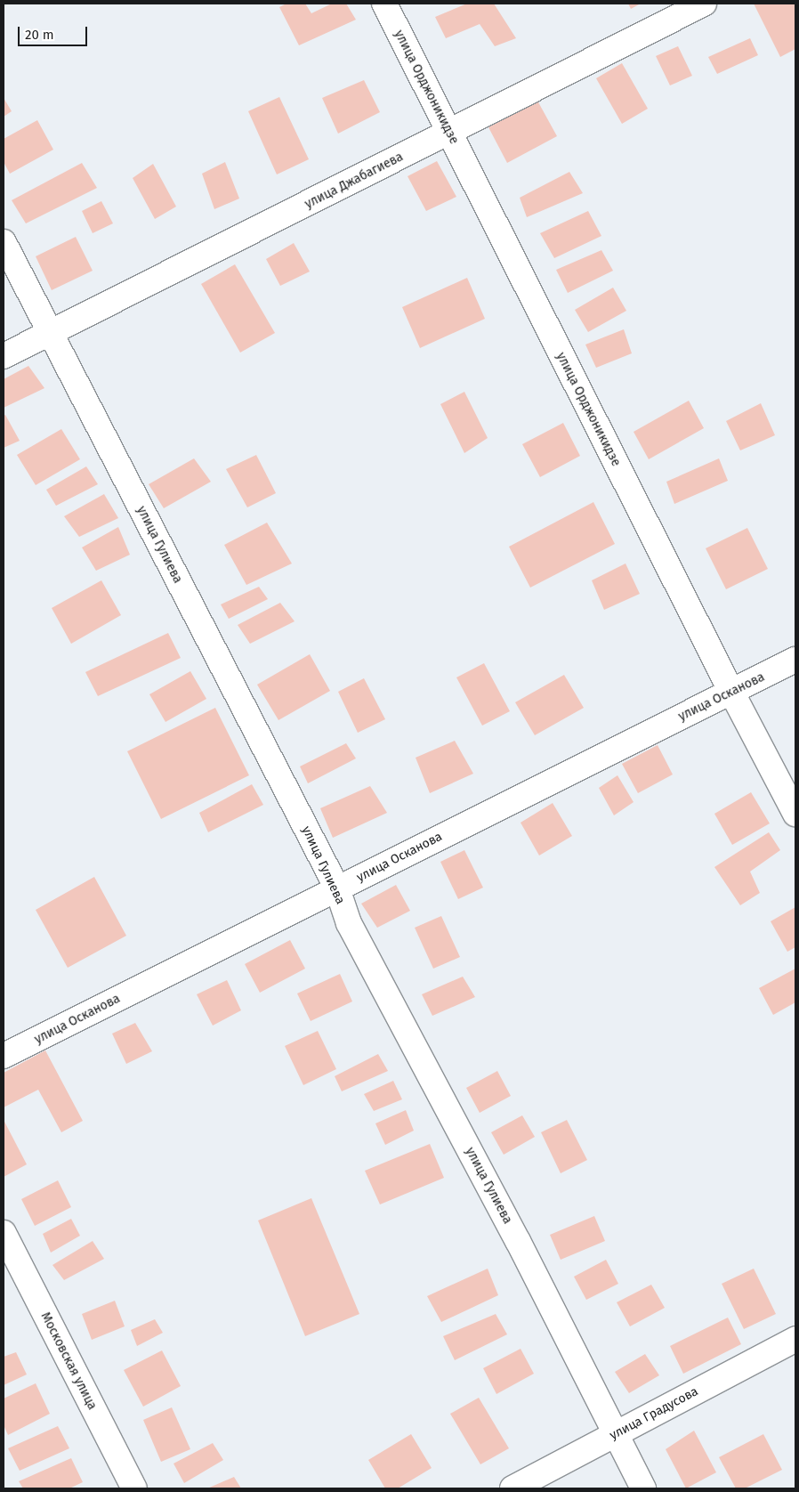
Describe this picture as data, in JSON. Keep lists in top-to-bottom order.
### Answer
{
  "streets": {
    "street": [
      "улица Орджоникидзе",
      "улица Джабагиева",
      "улица Гулиева",
      "улица Осканова",
      "Московская улица",
      "улица Градусова"
    ]
  },
  "crossings": [
    ["улица Орджоникидзе", "улица Джабагиева"],
    ["улица Орджоникидзе", "улица Осканова"],
    ["улица Джабагиева", "улица Гулиева"],
    ["улица Гулиева", "улица Осканова"],
    ["улица Гулиева", "улица Градусова"]
  ],
  "scale_bar": "20 m"
}
